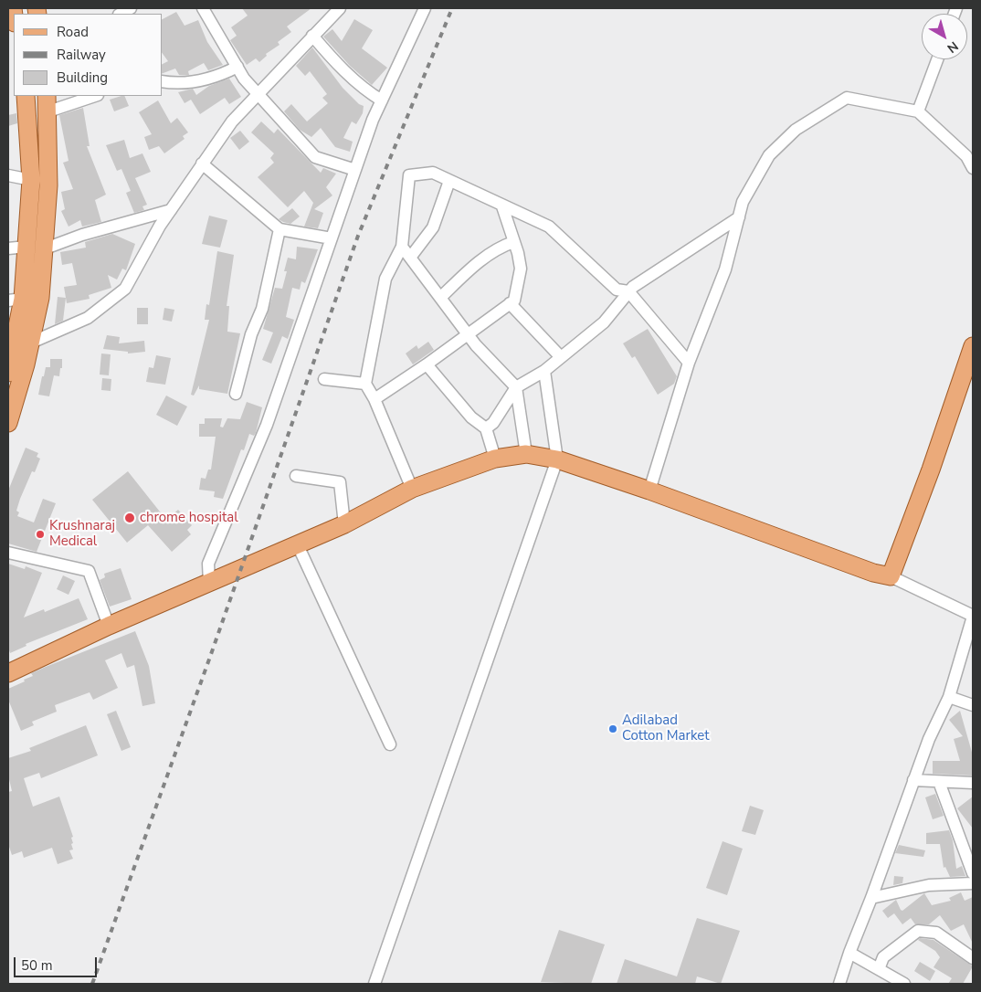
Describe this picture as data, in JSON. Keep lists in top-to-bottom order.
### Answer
{
  "places": ["chrome hospital", "Krushnaraj Medical", "Adilabad Cotton Market"],
  "legend": ["Road", "Railway", "Building"],
  "scale_bar": "50 m",
  "north": "bottom right"
}
